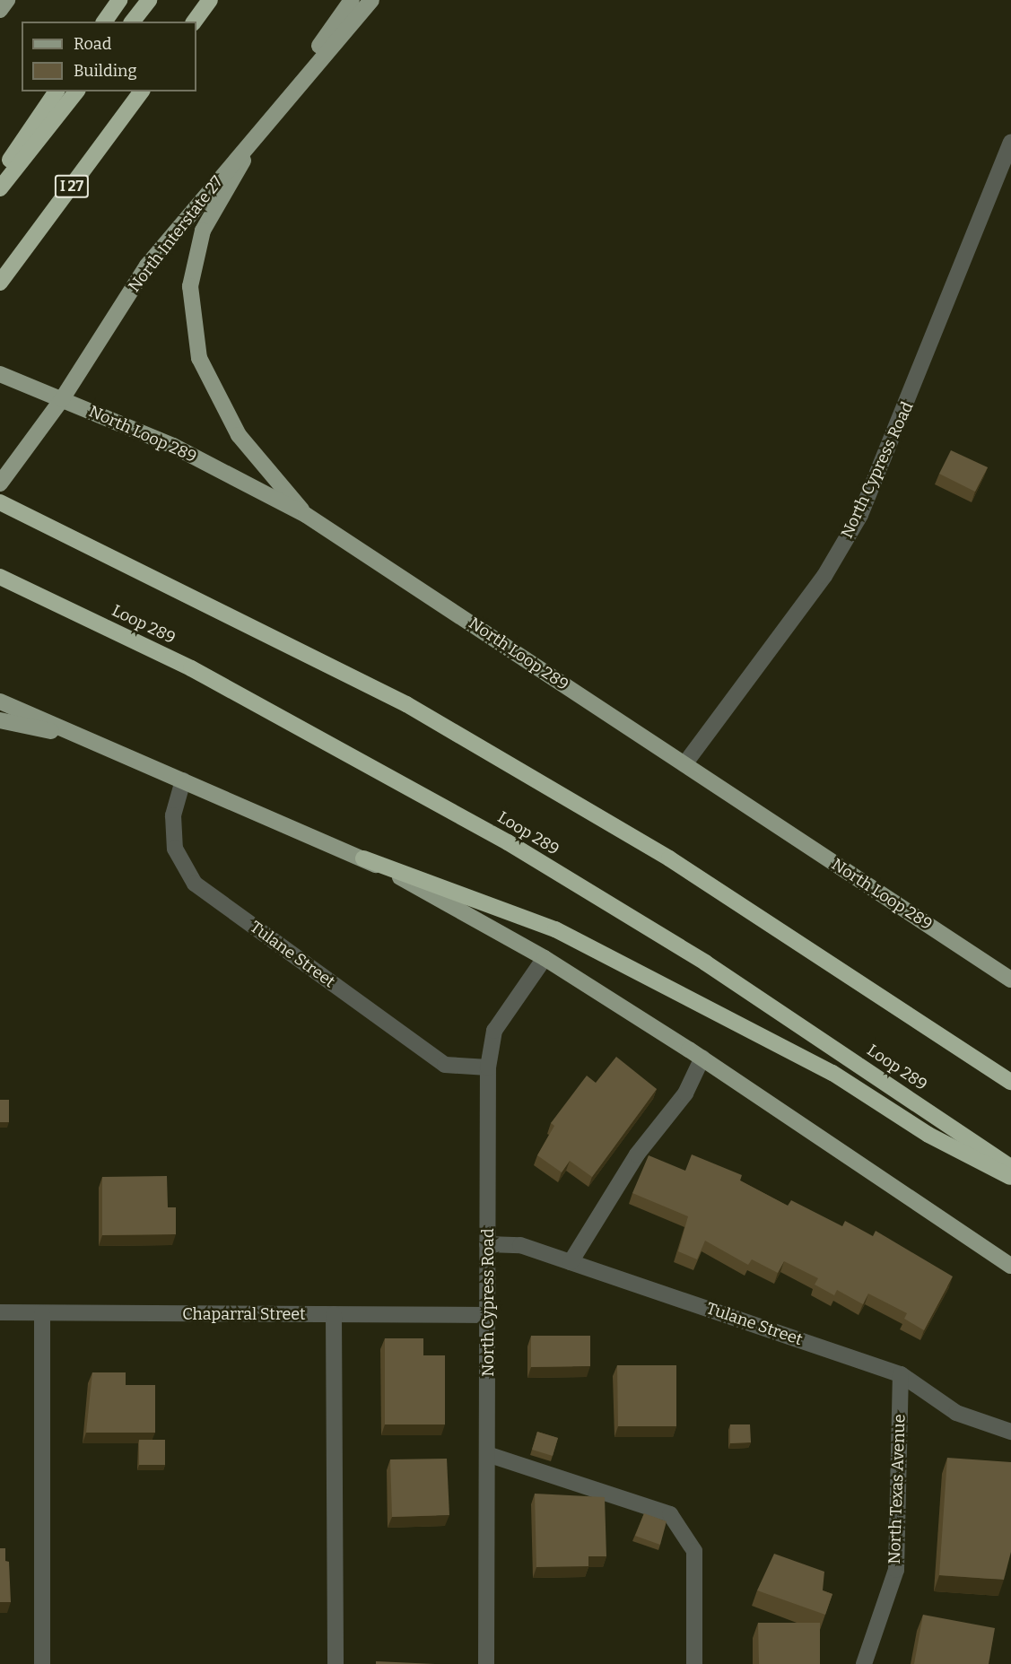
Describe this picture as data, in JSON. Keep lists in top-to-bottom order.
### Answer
{
  "streets": {
    "highway": ["I 27", "Loop 289"],
    "main road": ["North Interstate 27", "North Loop 289"],
    "street": [
      "North Cypress Road",
      "Tulane Street",
      "Chaparral Street",
      "North Texas Avenue"
    ]
  },
  "crossings": [
    ["North Interstate 27", "North Loop 289"],
    ["North Loop 289", "North Cypress Road"],
    ["North Cypress Road", "Tulane Street"],
    ["North Cypress Road", "Chaparral Street"],
    ["Tulane Street", "North Texas Avenue"]
  ],
  "legend": ["Road", "Building"]
}
